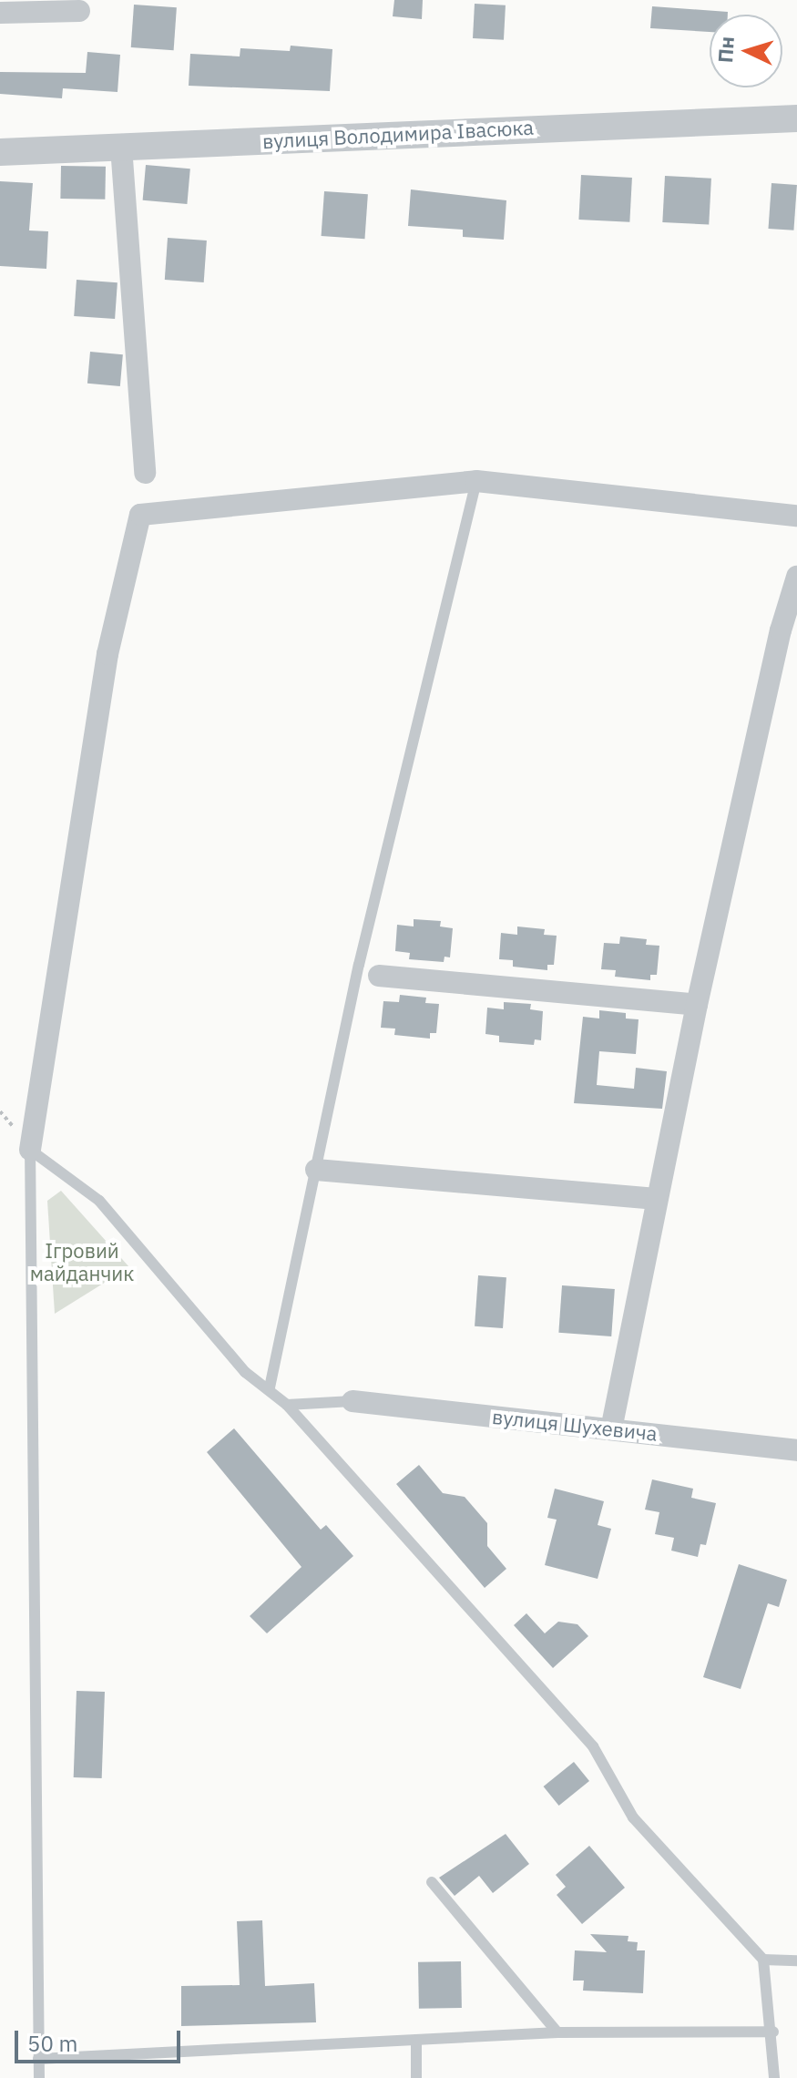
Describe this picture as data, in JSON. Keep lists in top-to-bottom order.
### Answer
{
  "streets": {
    "street": ["вулиця Володимира Івасюка", "вулиця Шухевича"]
  },
  "parks": ["Ігровий майданчик"],
  "scale_bar": "50 m",
  "north": "left"
}
